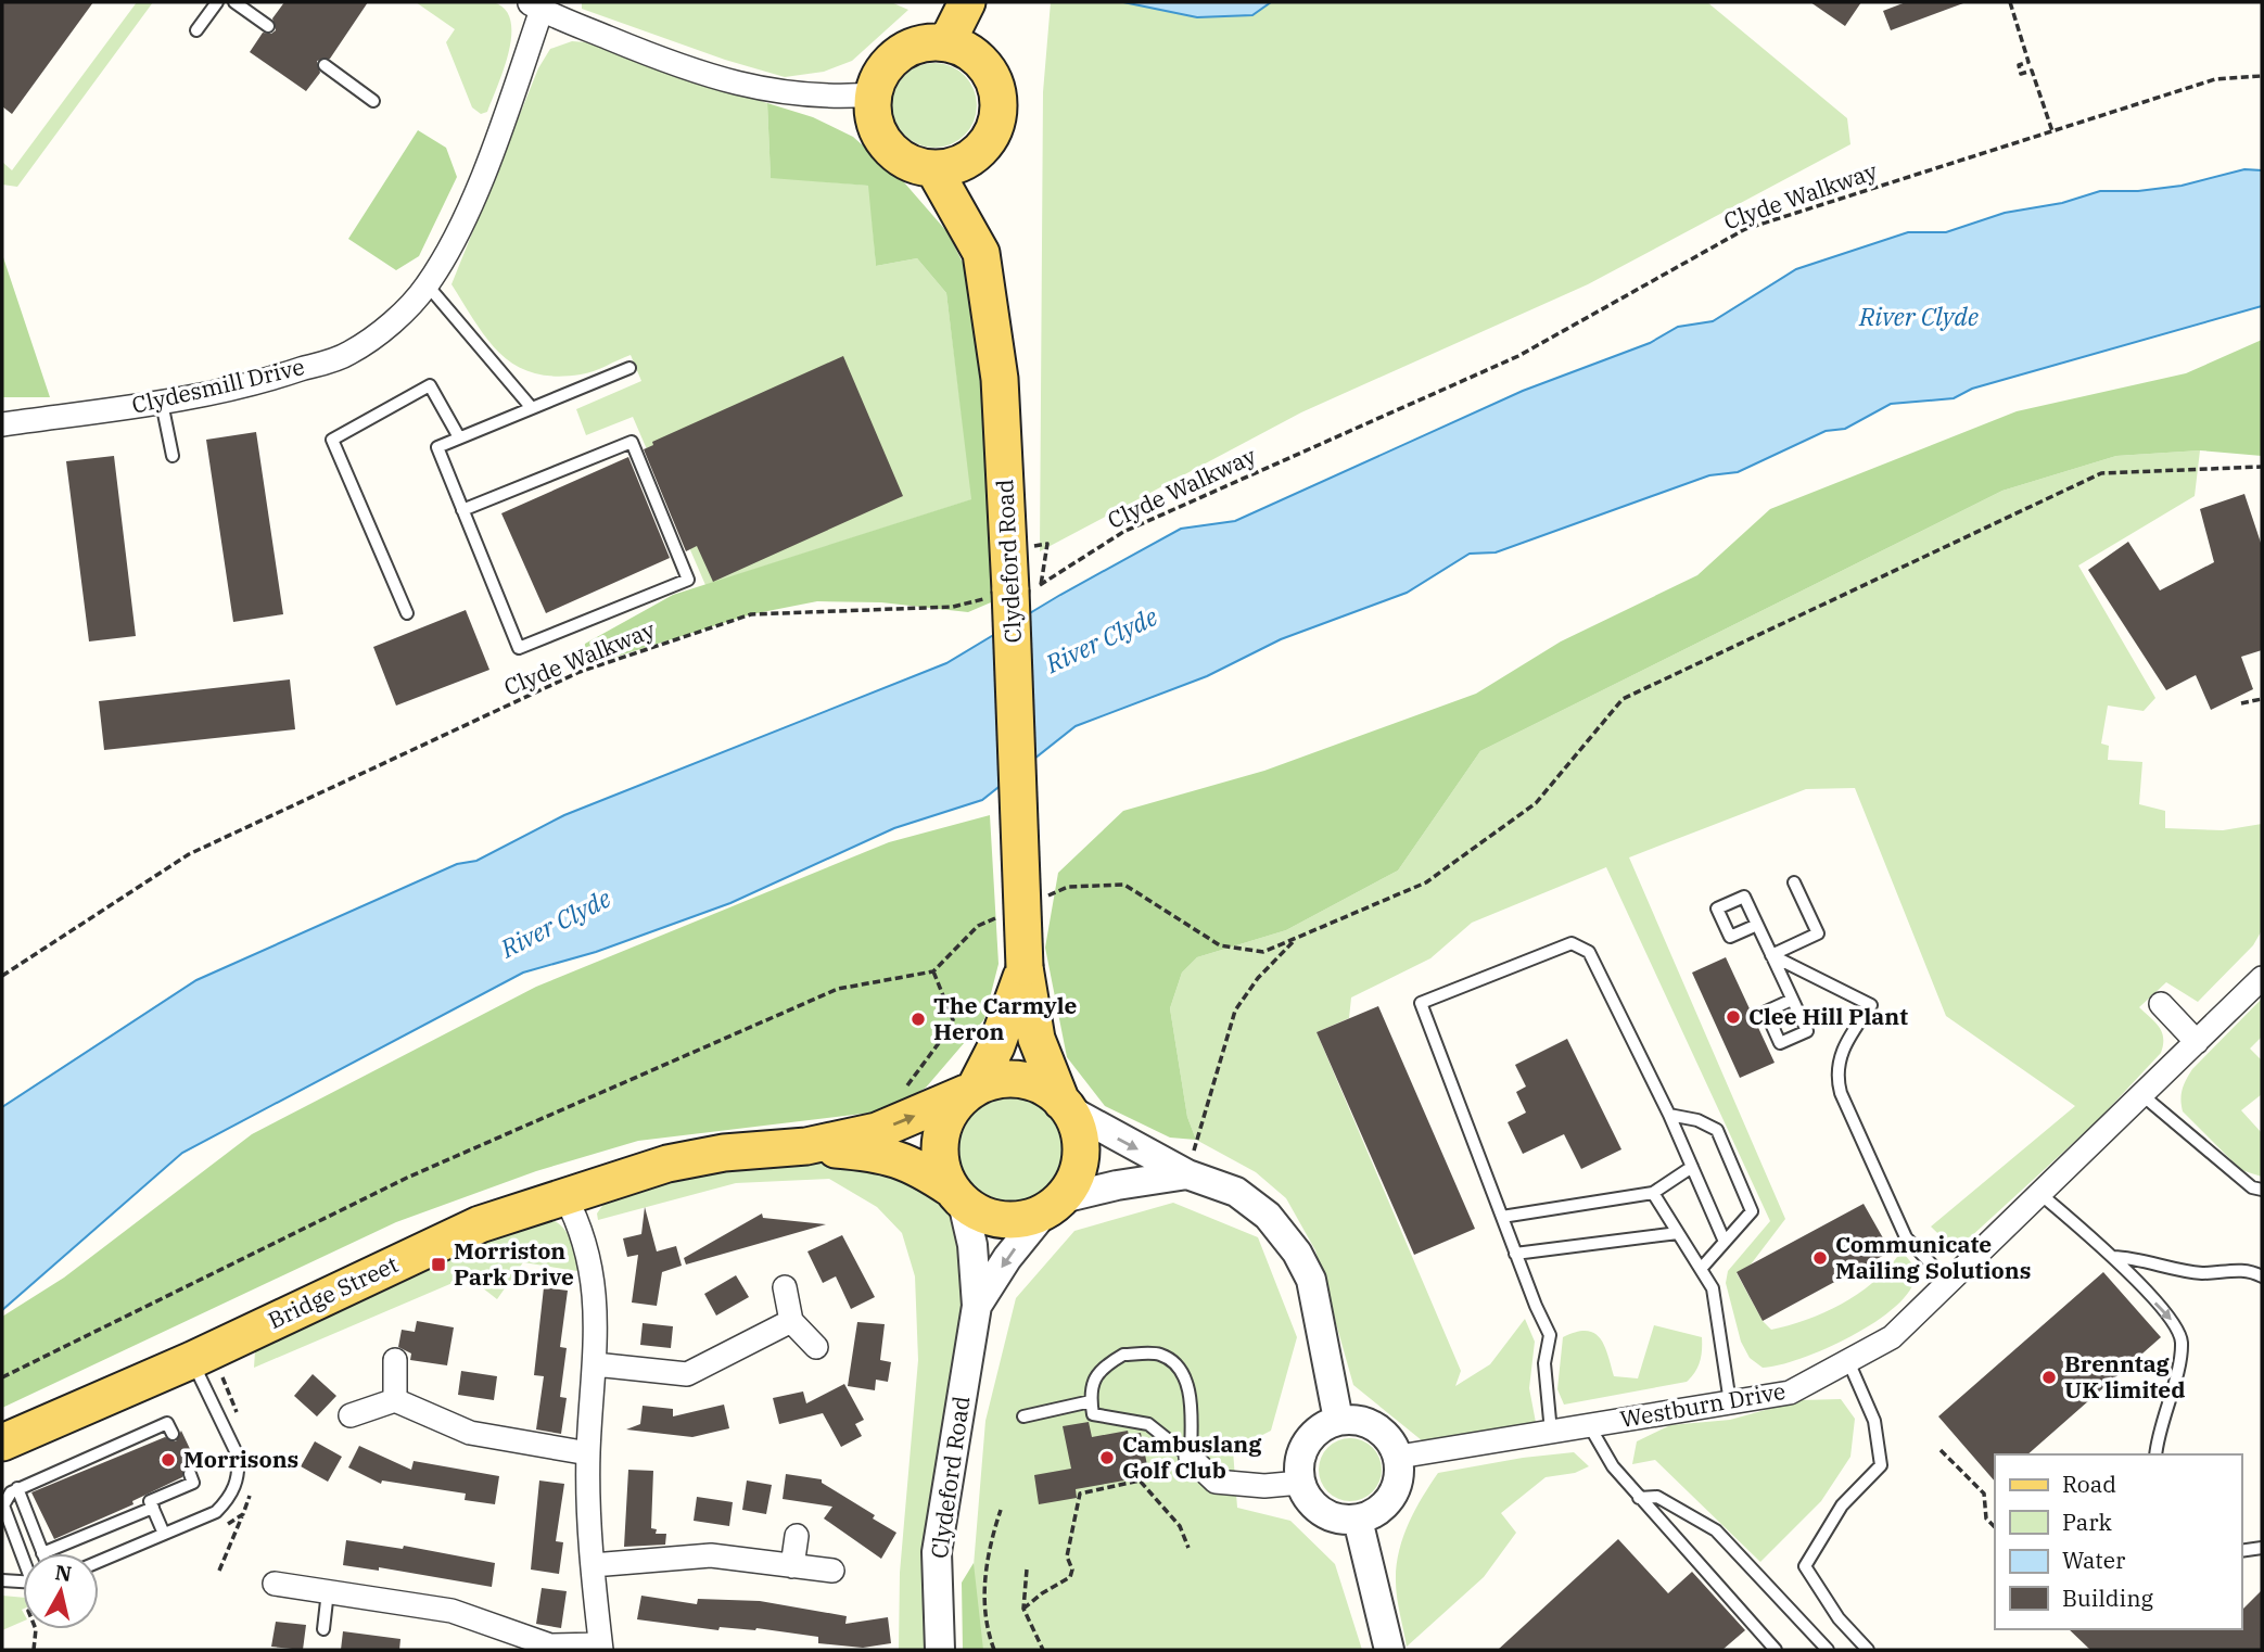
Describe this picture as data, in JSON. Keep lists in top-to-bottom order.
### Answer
{
  "streets": {
    "main road": ["Clydeford Road", "Bridge Street"],
    "street": ["Clydesmill Drive", "Westburn Drive"],
    "path": ["Clyde Walkway"]
  },
  "crossings": [
    ["Clyde Walkway", "Clydeford Road"],
    ["Clydeford Road", "Bridge Street"]
  ],
  "water": ["River Clyde"],
  "places": {
    "other": [
      "Clee Hill Plant",
      "The Carmyle Heron",
      "Communicate Mailing Solutions",
      "Brenntag UK limited",
      "Cambuslang Golf Club",
      "Morrisons"
    ],
    "transit": ["Morriston Park Drive"]
  },
  "legend": [
    "Road",
    "Park",
    "Water",
    "Building"
  ],
  "north": "top"
}
